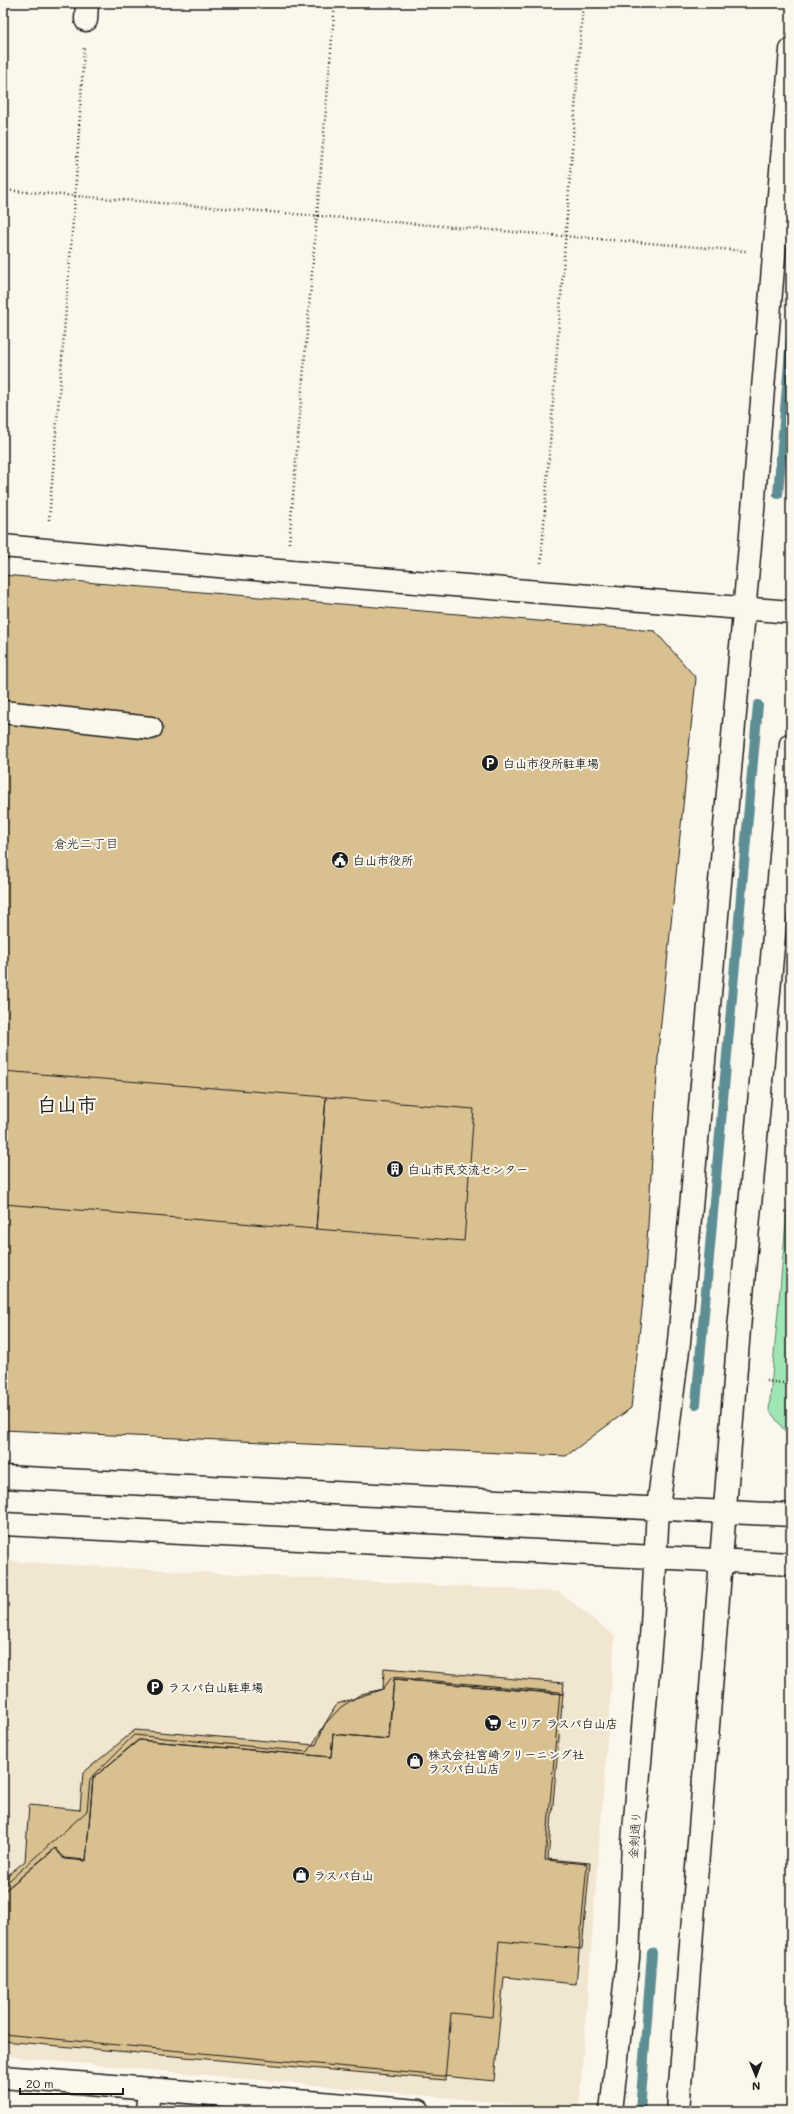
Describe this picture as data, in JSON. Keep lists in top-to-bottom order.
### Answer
{
  "streets": {
    "street": ["金剣通り"]
  },
  "districts": ["倉光二丁目", "白山市"],
  "places": {
    "parking": ["白山市役所駐車場", "ラスパ白山駐車場"],
    "public building": ["白山市役所"],
    "building": ["白山市民交流センター"],
    "supermarket": ["セリア ラスパ白山店"],
    "shop": ["株式会社宮崎クリーニング社 ラスパ白山店", "ラスパ白山"]
  },
  "scale_bar": "20 m",
  "north": "bottom"
}
